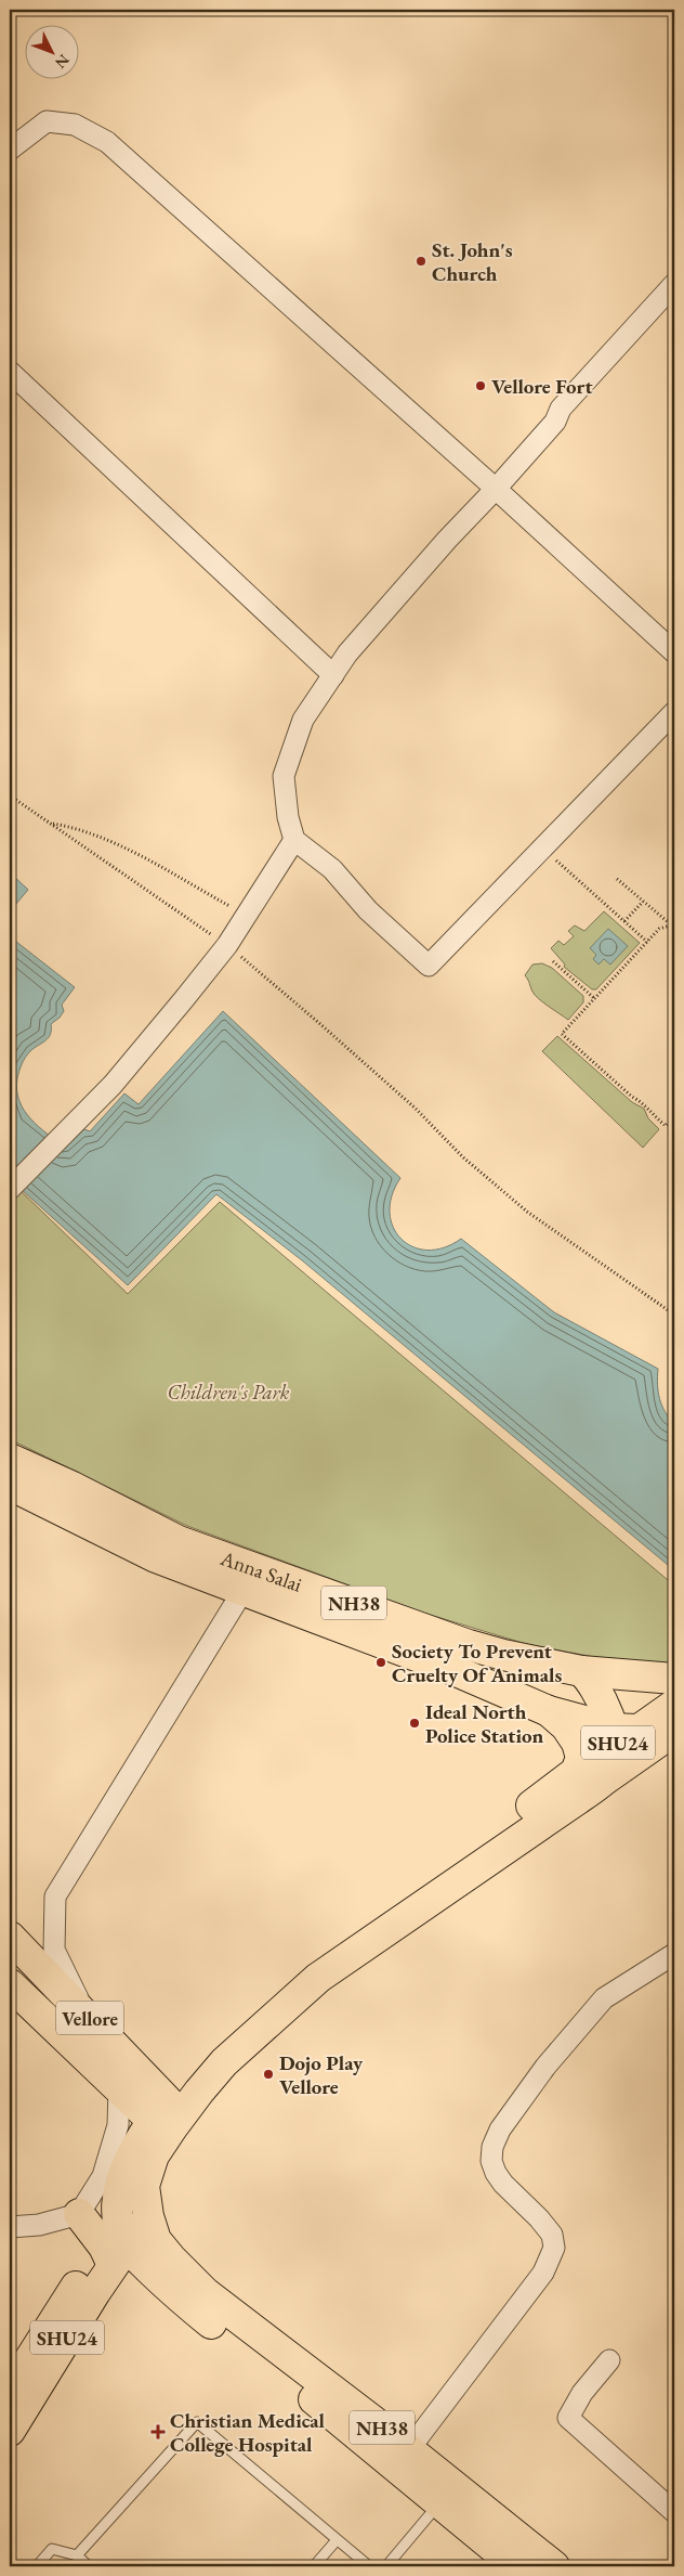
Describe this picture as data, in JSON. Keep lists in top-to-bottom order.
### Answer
{
  "streets": {
    "main road": [
      "Anna Salai",
      "NH38",
      "SHU24",
      "Vellore"
    ]
  },
  "crossings": [
    ["Anna Salai", "NH38"],
    ["Anna Salai", "SHU24"],
    ["NH38", "SHU24"],
    ["NH38", "Vellore"]
  ],
  "parks": ["Children's Park"],
  "places": {
    "other": [
      "St. John's Church",
      "Vellore Fort",
      "Society To Prevent Cruelty Of Animals",
      "Ideal North Police Station",
      "Dojo Play Vellore"
    ],
    "health": ["Christian Medical College Hospital"]
  },
  "north": "bottom right"
}
